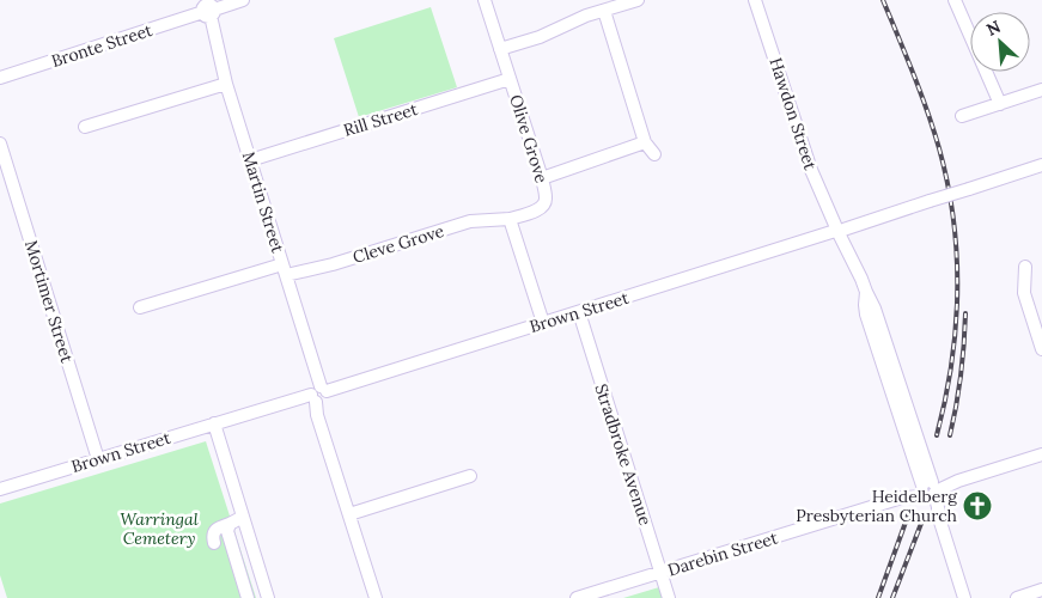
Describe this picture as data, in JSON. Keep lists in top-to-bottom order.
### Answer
{
  "streets": {
    "street": [
      "Bronte Street",
      "Hawdon Street",
      "Rill Street",
      "Olive Grove",
      "Martin Street",
      "Cleve Grove",
      "Mortimer Street",
      "Brown Street",
      "Stradbroke Avenue",
      "Darebin Street"
    ]
  },
  "crossings": [
    ["Bronte Street", "Martin Street"],
    ["Hawdon Street", "Brown Street"],
    ["Hawdon Street", "Darebin Street"],
    ["Rill Street", "Olive Grove"],
    ["Rill Street", "Martin Street"],
    ["Olive Grove", "Cleve Grove"],
    ["Martin Street", "Cleve Grove"],
    ["Martin Street", "Brown Street"],
    ["Mortimer Street", "Brown Street"],
    ["Brown Street", "Stradbroke Avenue"],
    ["Stradbroke Avenue", "Darebin Street"]
  ],
  "parks": ["Warringal Cemetery"],
  "places": {
    "church": ["Heidelberg Presbyterian Church"]
  },
  "north": "top left"
}
